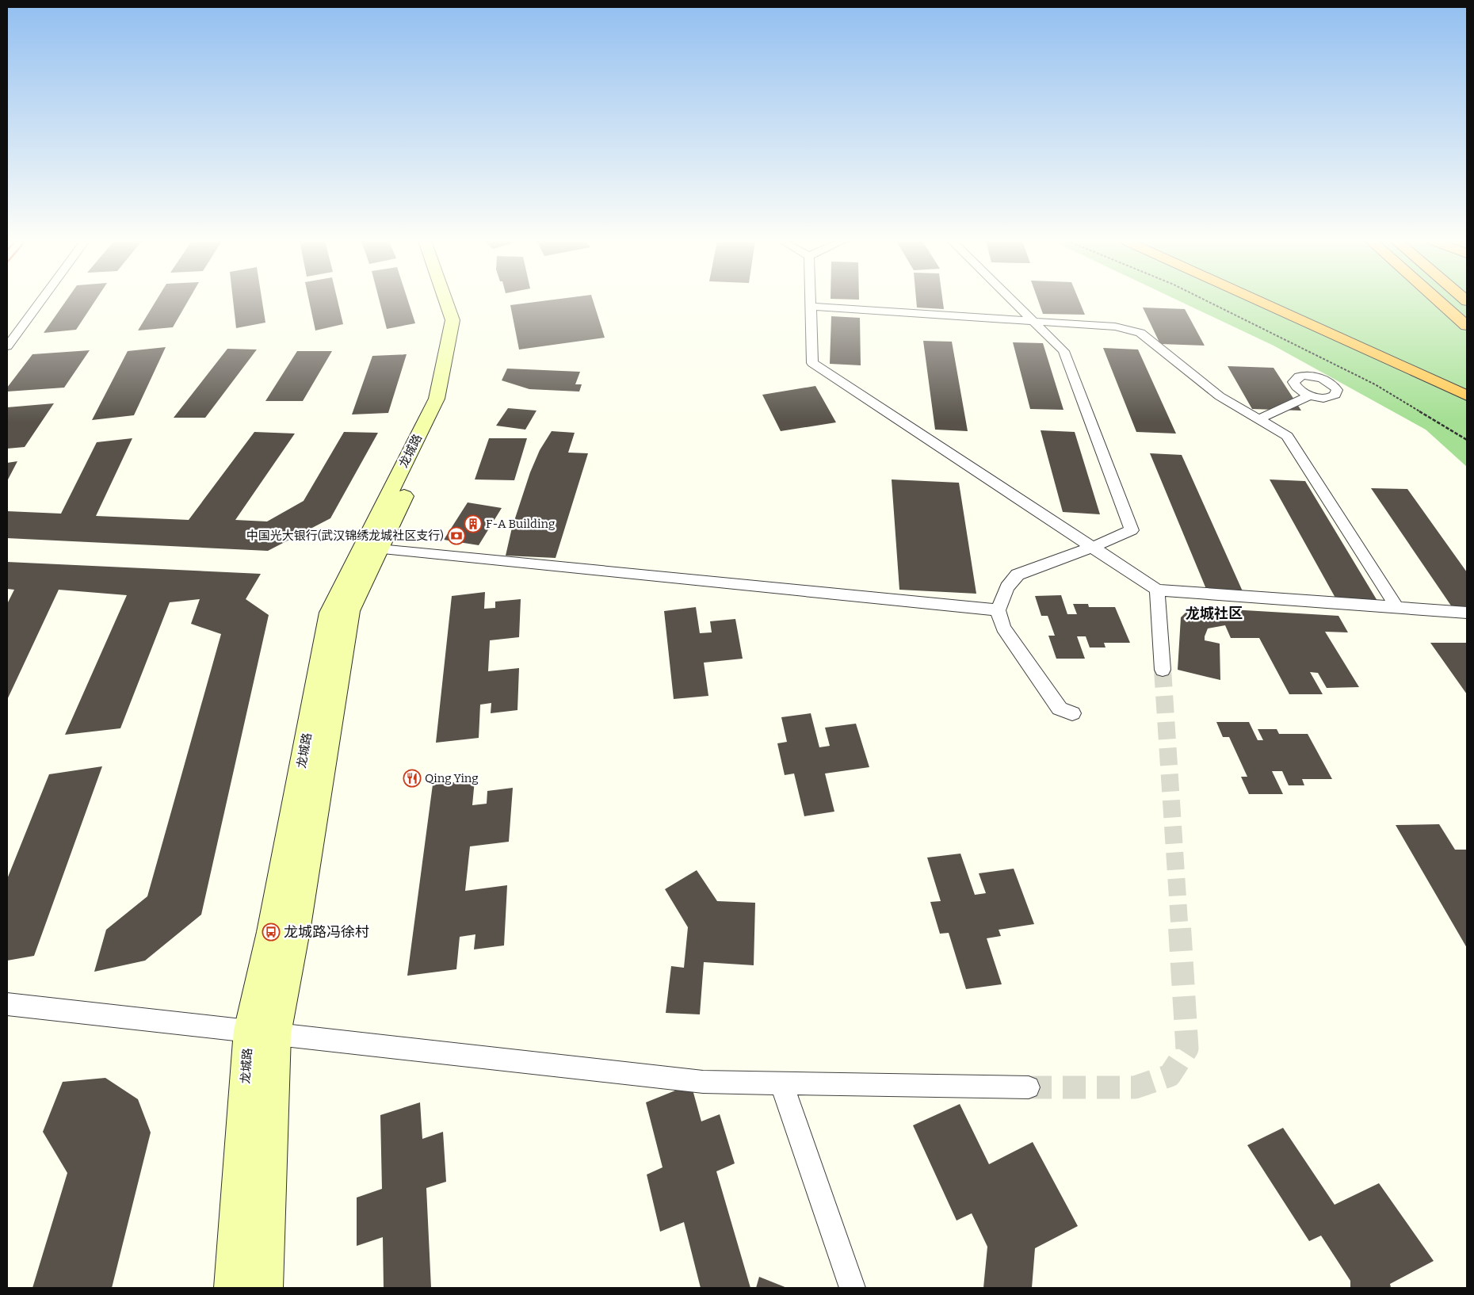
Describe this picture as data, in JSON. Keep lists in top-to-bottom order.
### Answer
{
  "streets": {
    "street": ["龙城路"]
  },
  "districts": ["龙城社区"],
  "places": {
    "building": ["F-A Building"],
    "bank": ["中国光大银行(武汉锦绣龙城社区支行)"],
    "restaurant": ["Qing Ying"],
    "bus stop": ["龙城路冯徐村"]
  }
}
